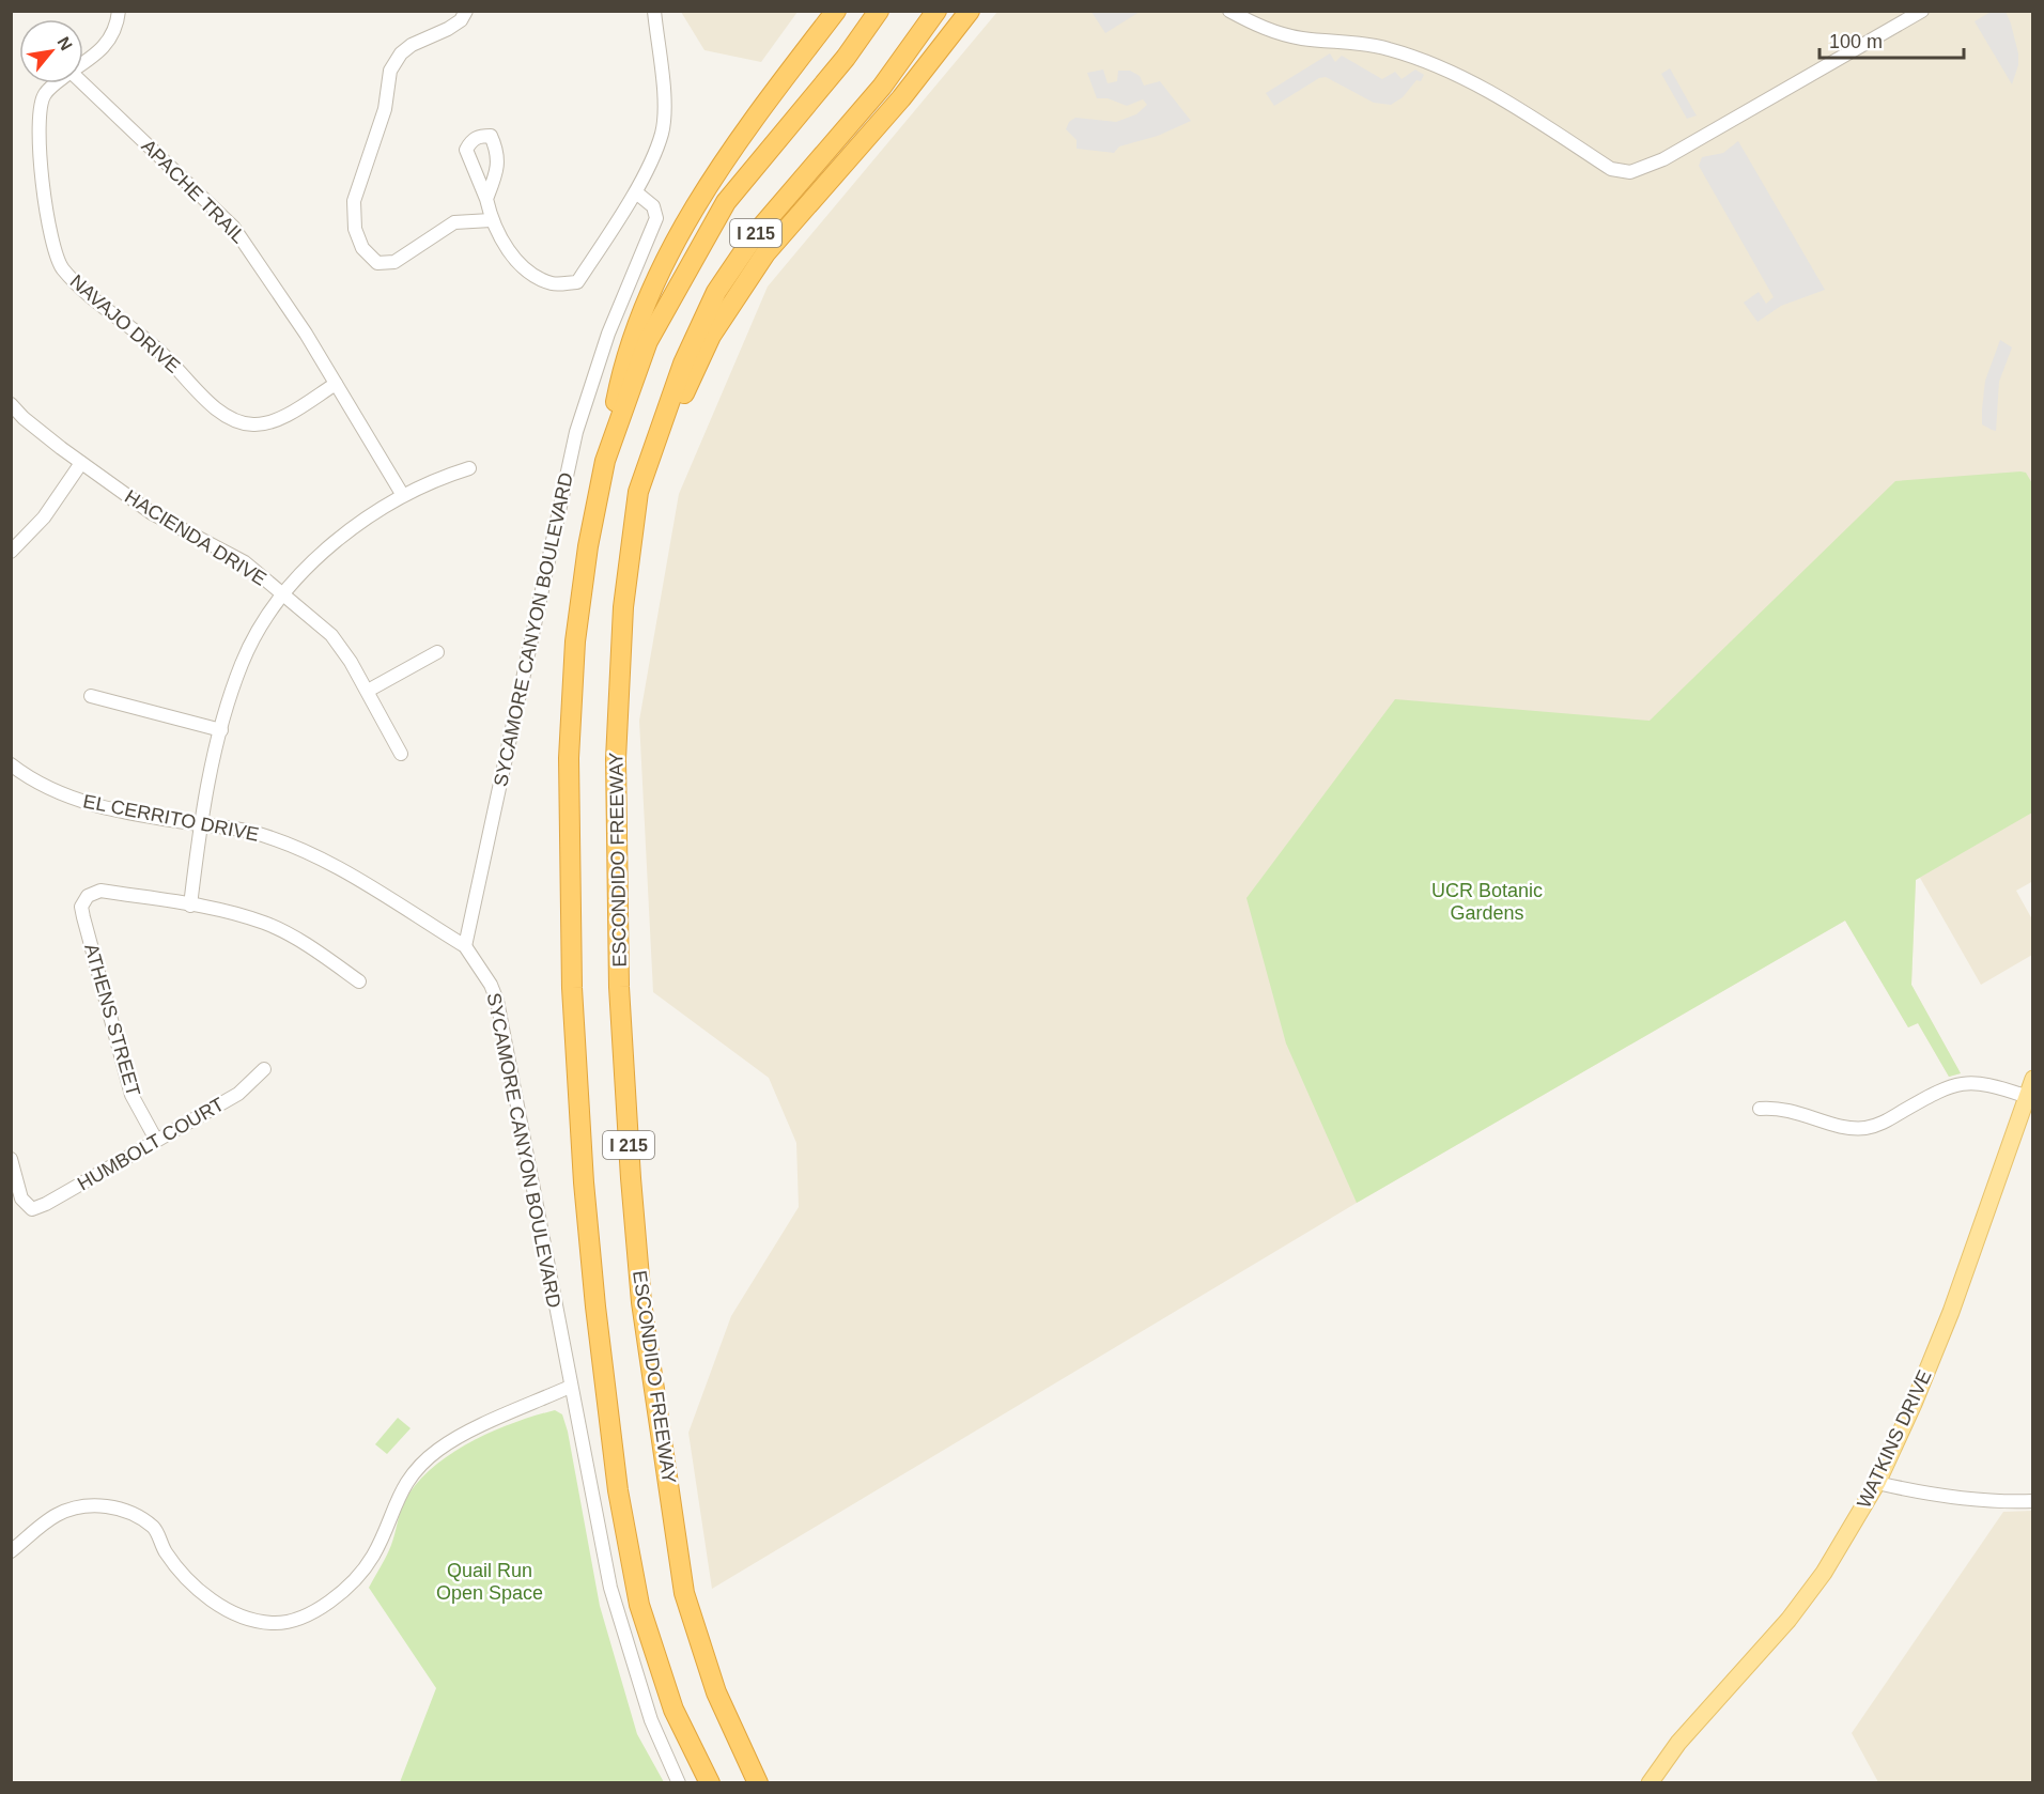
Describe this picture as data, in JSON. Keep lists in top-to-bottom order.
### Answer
{
  "streets": {
    "highway": ["I 215", "ESCONDIDO FREEWAY"],
    "main road": ["WATKINS DRIVE"],
    "street": [
      "APACHE TRAIL",
      "NAVAJO DRIVE",
      "HACIENDA DRIVE",
      "SYCAMORE CANYON BOULEVARD",
      "EL CERRITO DRIVE",
      "ATHENS STREET",
      "HUMBOLT COURT"
    ]
  },
  "crossings": [
    ["APACHE TRAIL", "NAVAJO DRIVE"],
    ["SYCAMORE CANYON BOULEVARD", "EL CERRITO DRIVE"],
    ["ATHENS STREET", "HUMBOLT COURT"]
  ],
  "parks": ["UCR Botanic Gardens", "Quail Run Open Space"],
  "scale_bar": "100 m",
  "north": "top right"
}
